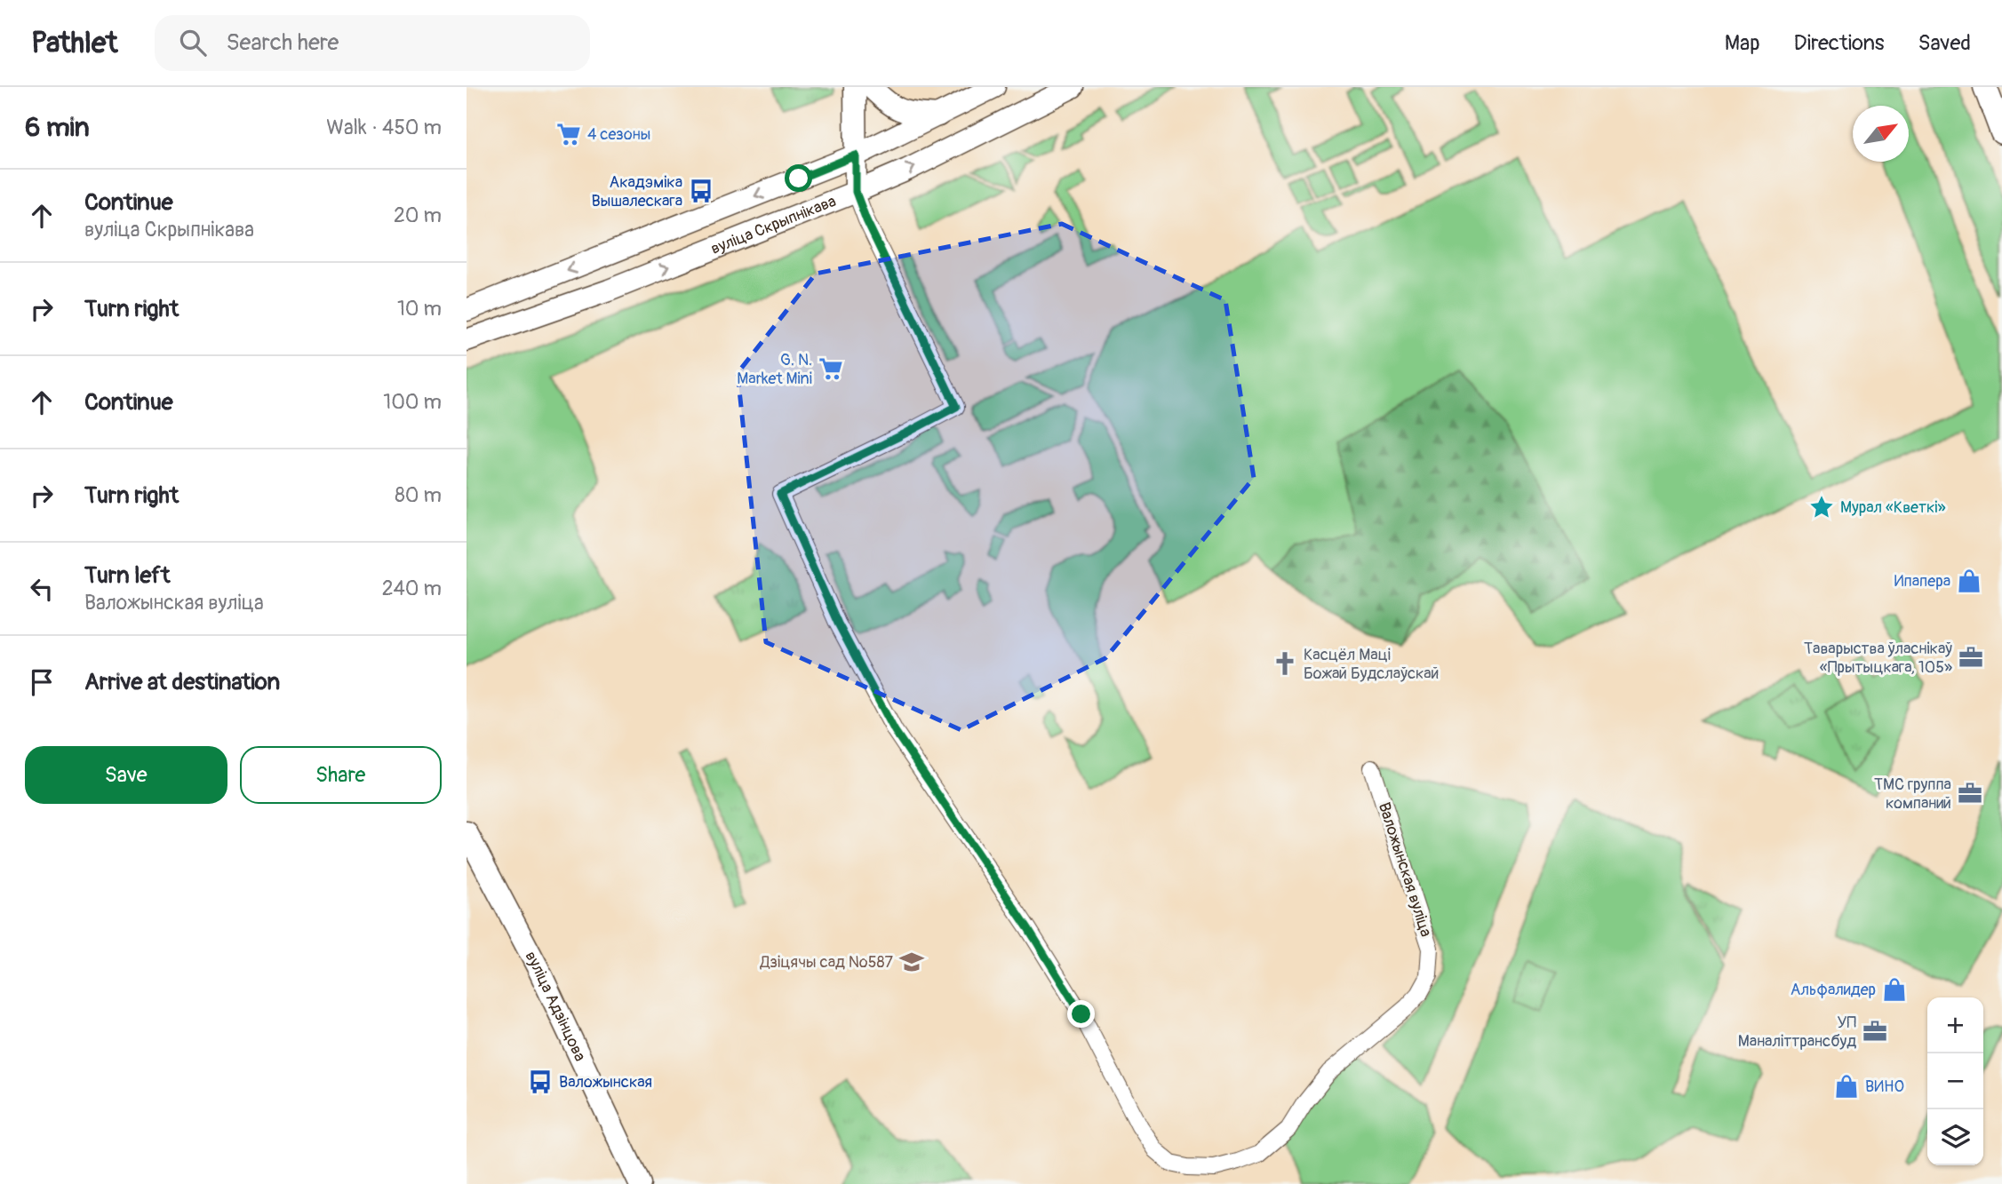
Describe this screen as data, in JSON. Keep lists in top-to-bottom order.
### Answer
{
  "streets": {
    "main road": ["вуліца Скрыпнікава", "вуліца Адзінцова"],
    "street": ["Валожынская вуліца"]
  },
  "crossings": [
    ["вуліца Скрыпнікава", "Валожынская вуліца"]
  ],
  "places": {
    "supermarket": ["4 сезоны", "G. N. Market Mini"],
    "bus stop": ["Акадэміка Вышалескага", "Валожынская"],
    "place": ["Мурал «Кветкі»"],
    "shop": ["Ипапера", "Альфалидер", "ВИНО"],
    "office": ["Таварыства ўласнікаў «Прытыцкага, 105»", "ТМС группа компаний", "УП Маналіттрансбуд"],
    "church": ["Касцёл Маці Божай Будслаўскай"],
    "school or university": ["Дзіцячы сад №587"]
  },
  "north": "top right",
  "page": {
    "header": "Pathlet",
    "search": "Search here",
    "nav": ["Map", "Directions", "Saved"],
    "heading": ["6 min", "Walk · 450 m"],
    "list": [
      ["Continue", "вуліца Скрыпнікава", "20 m"],
      ["Turn right", "10 m"],
      ["Continue", "100 m"],
      ["Turn right", "80 m"],
      ["Turn left", "Валожынская вуліца", "240 m"],
      "Arrive at destination"
    ],
    "buttons": ["Save", "Share"],
    "map_buttons": ["+", "−"]
  }
}
